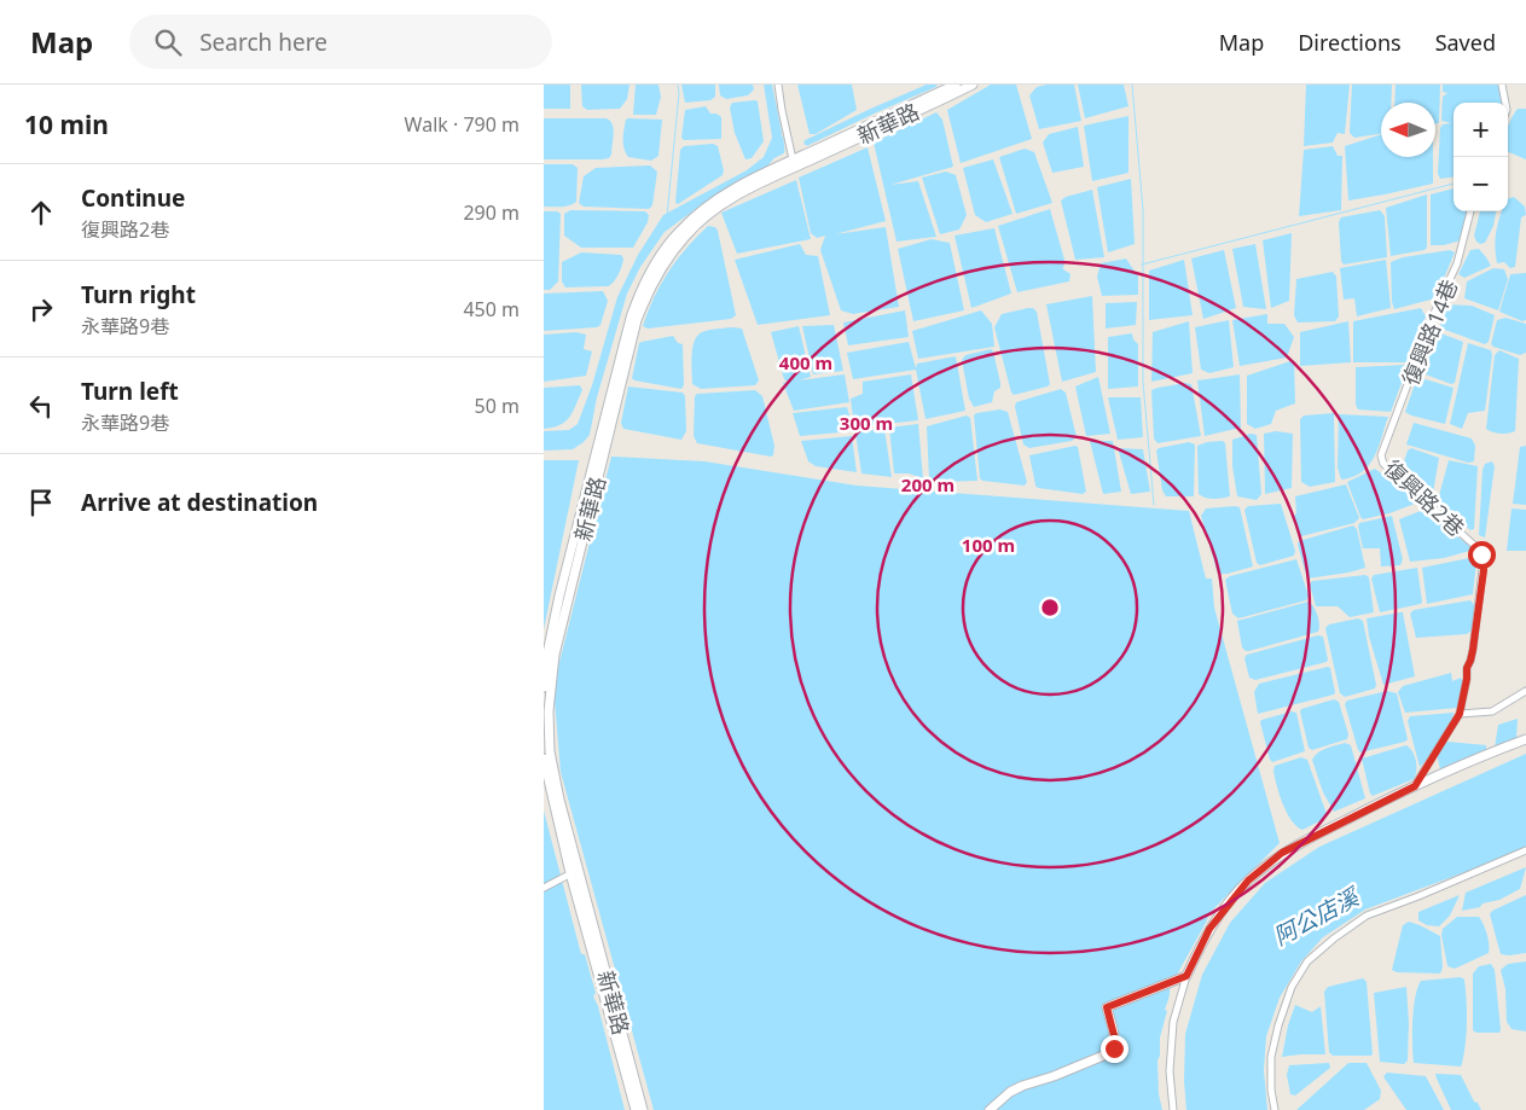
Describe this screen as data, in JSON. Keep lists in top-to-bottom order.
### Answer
{
  "streets": {
    "street": ["新華路", "復興路14巷", "復興路2巷"]
  },
  "crossings": [
    ["復興路14巷", "復興路2巷"]
  ],
  "water": ["阿公店溪"],
  "north": "left",
  "page": {
    "header": "Map",
    "search": "Search here",
    "nav": ["Map", "Directions", "Saved"],
    "heading": ["10 min", "Walk · 790 m"],
    "map_buttons": ["+", "−"],
    "list": [
      ["Continue", "復興路2巷", "290 m"],
      ["Turn right", "永華路9巷", "450 m"],
      ["Turn left", "永華路9巷", "50 m"],
      "Arrive at destination"
    ]
  },
  "rings": [
    "400 m",
    "300 m",
    "200 m",
    "100 m"
  ]
}
